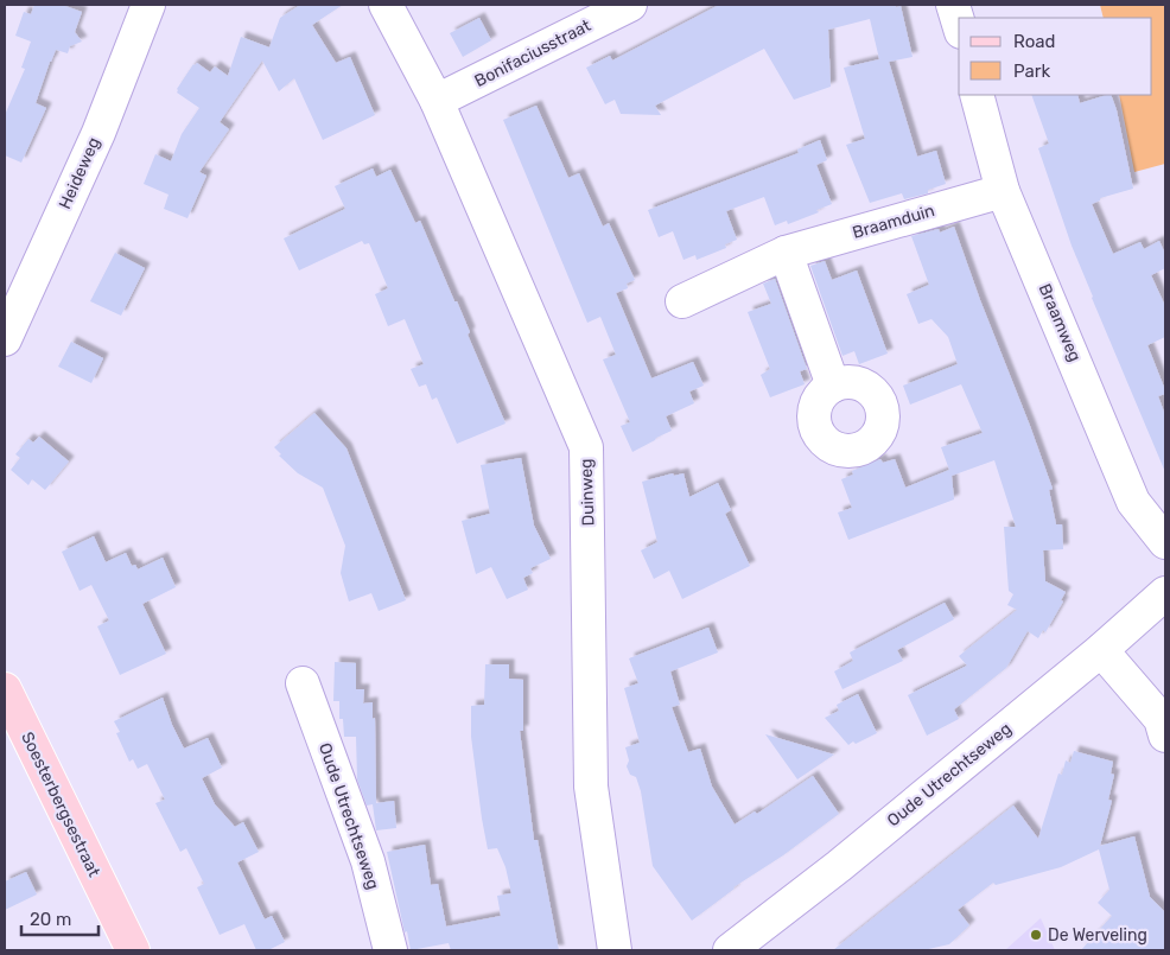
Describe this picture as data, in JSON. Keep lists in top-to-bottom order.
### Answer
{
  "streets": {
    "main road": ["Soesterbergsestraat"],
    "street": [
      "Bonifaciusstraat",
      "Heideweg",
      "Braamduin",
      "Braamweg",
      "Duinweg",
      "Oude Utrechtseweg"
    ]
  },
  "crossings": [
    ["Bonifaciusstraat", "Duinweg"],
    ["Braamduin", "Braamweg"]
  ],
  "places": ["De Werveling"],
  "legend": ["Road", "Park"],
  "scale_bar": "20 m"
}
